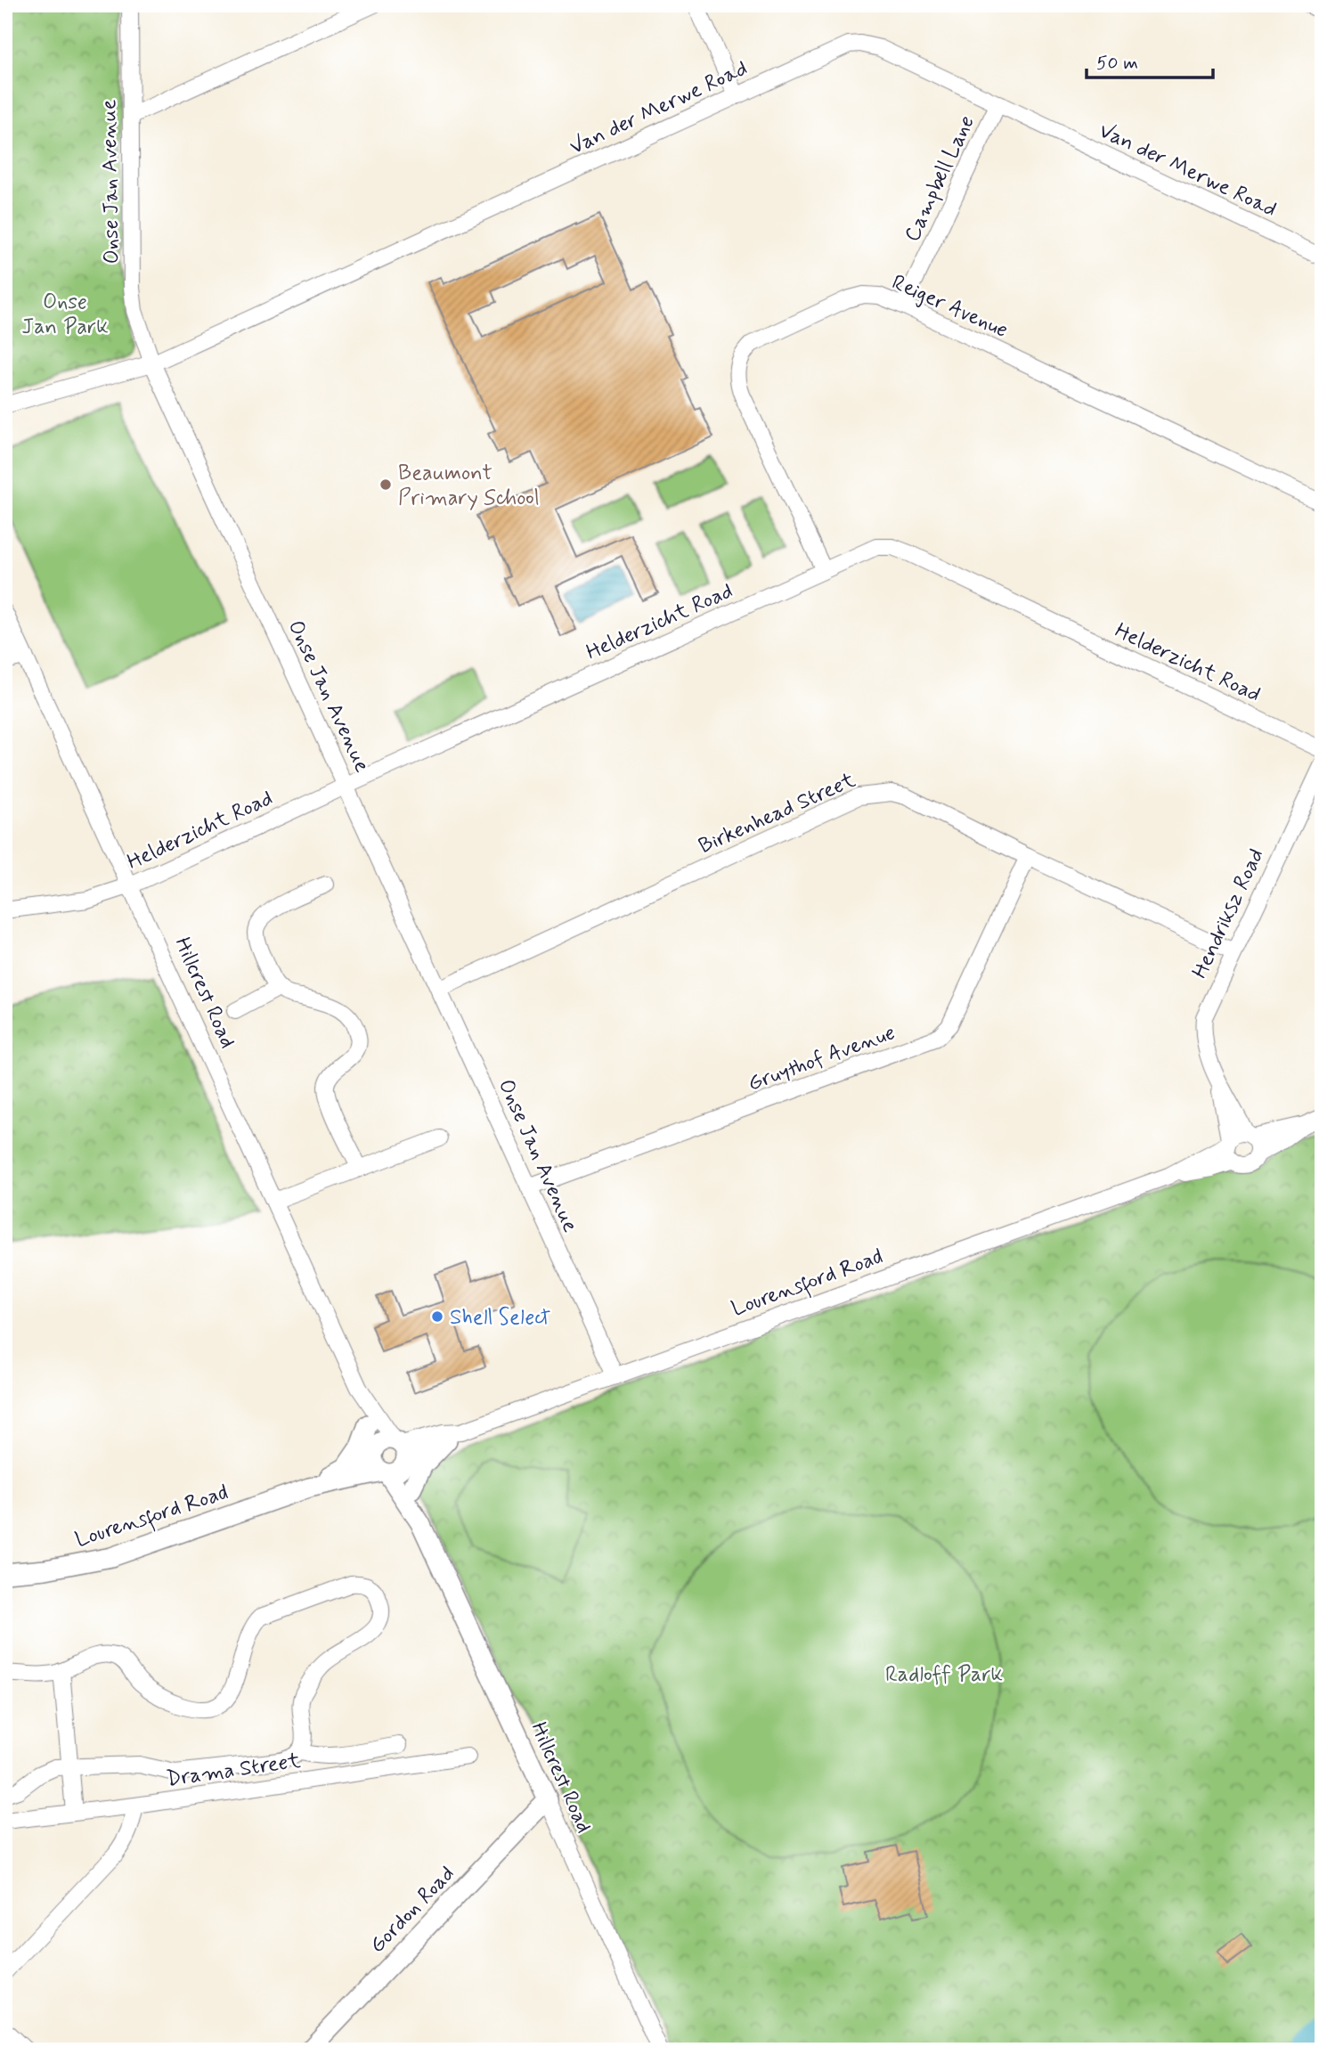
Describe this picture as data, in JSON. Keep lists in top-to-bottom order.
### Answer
{
  "streets": {
    "street": [
      "Van der Merwe Road",
      "Campbell Lane",
      "Onse Jan Avenue",
      "Reiger Avenue",
      "Helderzicht Road",
      "Birkenhead Street",
      "Hendriksz Road",
      "Hillcrest Road",
      "Gruythof Avenue",
      "Lourensford Road",
      "Drama Street",
      "Gordon Road"
    ]
  },
  "crossings": [
    ["Van der Merwe Road", "Campbell Lane"],
    ["Van der Merwe Road", "Onse Jan Avenue"],
    ["Campbell Lane", "Reiger Avenue"],
    ["Onse Jan Avenue", "Helderzicht Road"],
    ["Onse Jan Avenue", "Birkenhead Street"],
    ["Onse Jan Avenue", "Gruythof Avenue"],
    ["Onse Jan Avenue", "Lourensford Road"],
    ["Reiger Avenue", "Helderzicht Road"],
    ["Helderzicht Road", "Hillcrest Road"],
    ["Birkenhead Street", "Hendriksz Road"],
    ["Birkenhead Street", "Gruythof Avenue"],
    ["Hendriksz Road", "Lourensford Road"],
    ["Hillcrest Road", "Lourensford Road"],
    ["Hillcrest Road", "Gordon Road"]
  ],
  "parks": ["Onse Jan Park", "Radloff Park"],
  "places": ["Beaumont Primary School", "Shell Select"],
  "scale_bar": "50 m"
}
